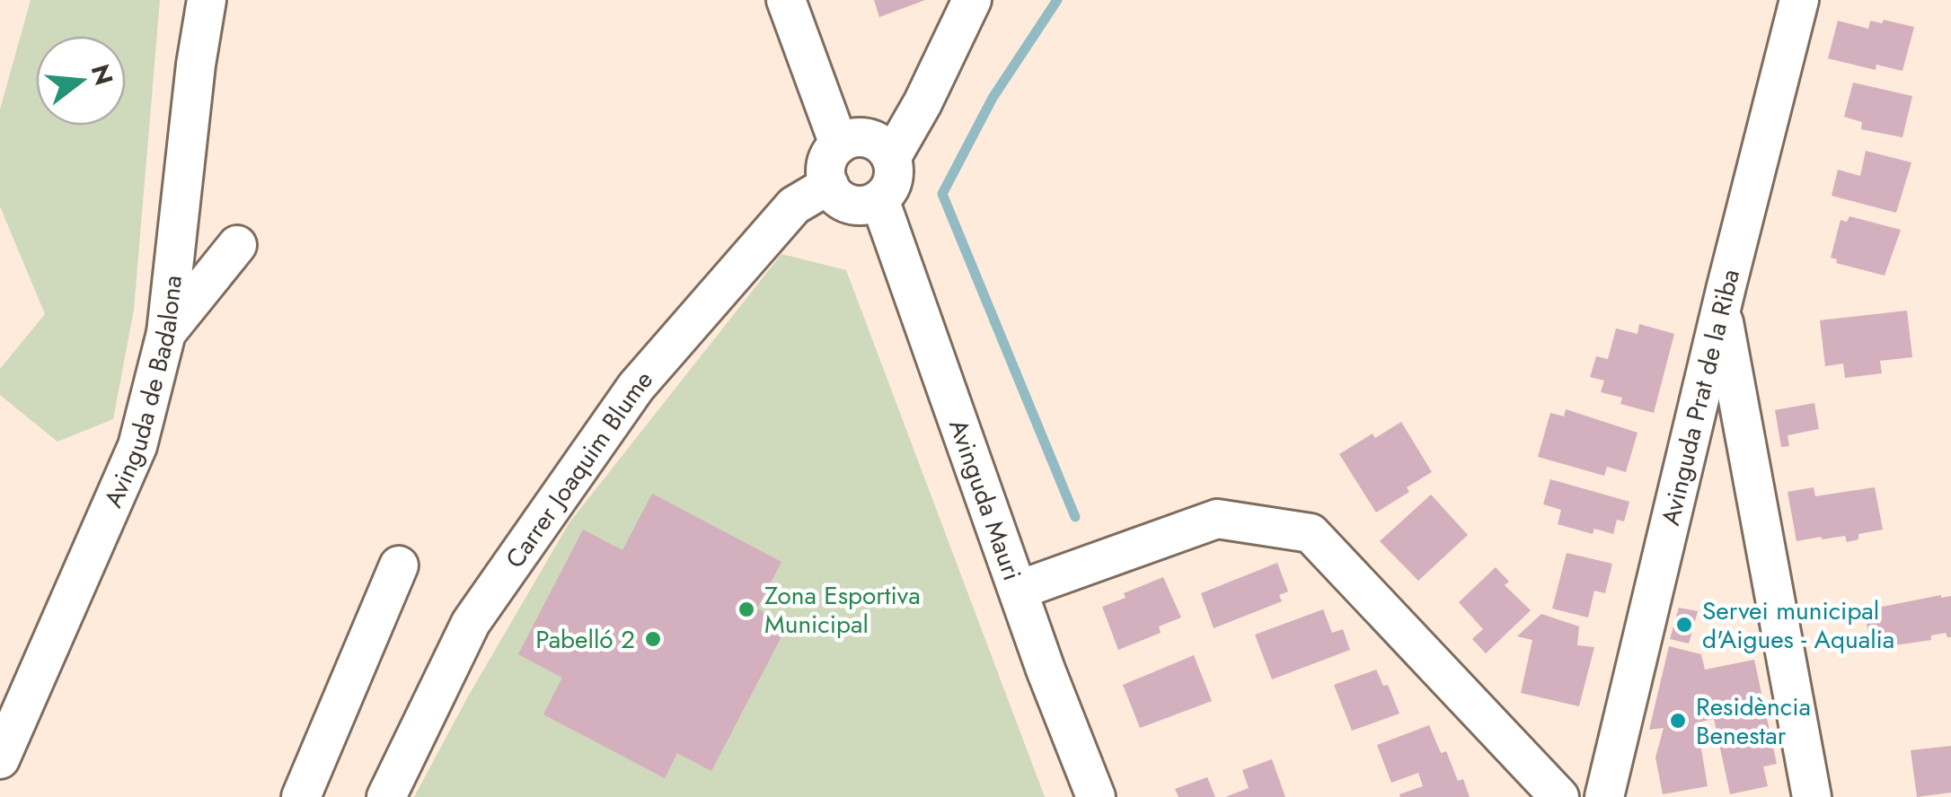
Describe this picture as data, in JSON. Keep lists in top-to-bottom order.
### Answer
{
  "streets": {
    "street": [
      "Avinguda de Badalona",
      "Avinguda Prat de la Riba",
      "Carrer Joaquim Blume",
      "Avinguda Mauri"
    ]
  },
  "crossings": [
    ["Carrer Joaquim Blume", "Avinguda Mauri"]
  ],
  "places": [
    "Zona Esportiva Municipal",
    "Servei municipal d'Aigues - Aqualia",
    "Pabelló 2",
    "Residència Benestar"
  ],
  "north": "right"
}
